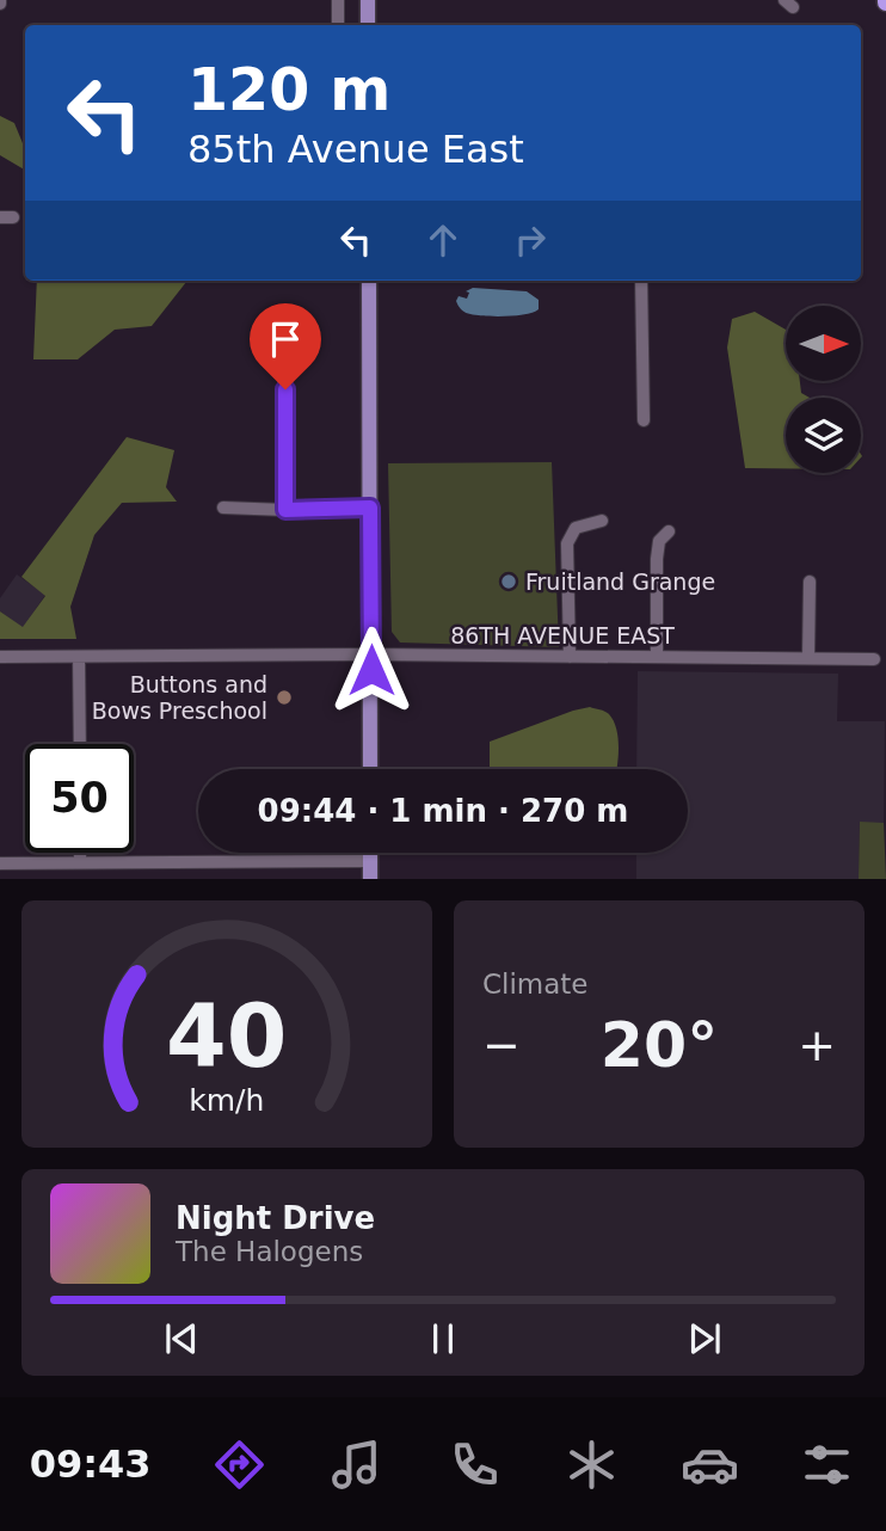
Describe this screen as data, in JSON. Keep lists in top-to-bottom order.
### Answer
{
  "streets": {
    "street": ["86TH AVENUE EAST"]
  },
  "places": ["Fruitland Grange", "Buttons and Bows Preschool"],
  "north": "right",
  "page": {
    "turn": ["120 m", "85th Avenue East"],
    "limit": "50",
    "trip": "09:44 · 1 min · 270 m",
    "tile": "Climate",
    "heat": ["−", "20°", "+"],
    "song": ["Night Drive", "The Halogens"],
    "tabs": "09:43",
    "gauge": ["40", "km/h"]
  }
}
